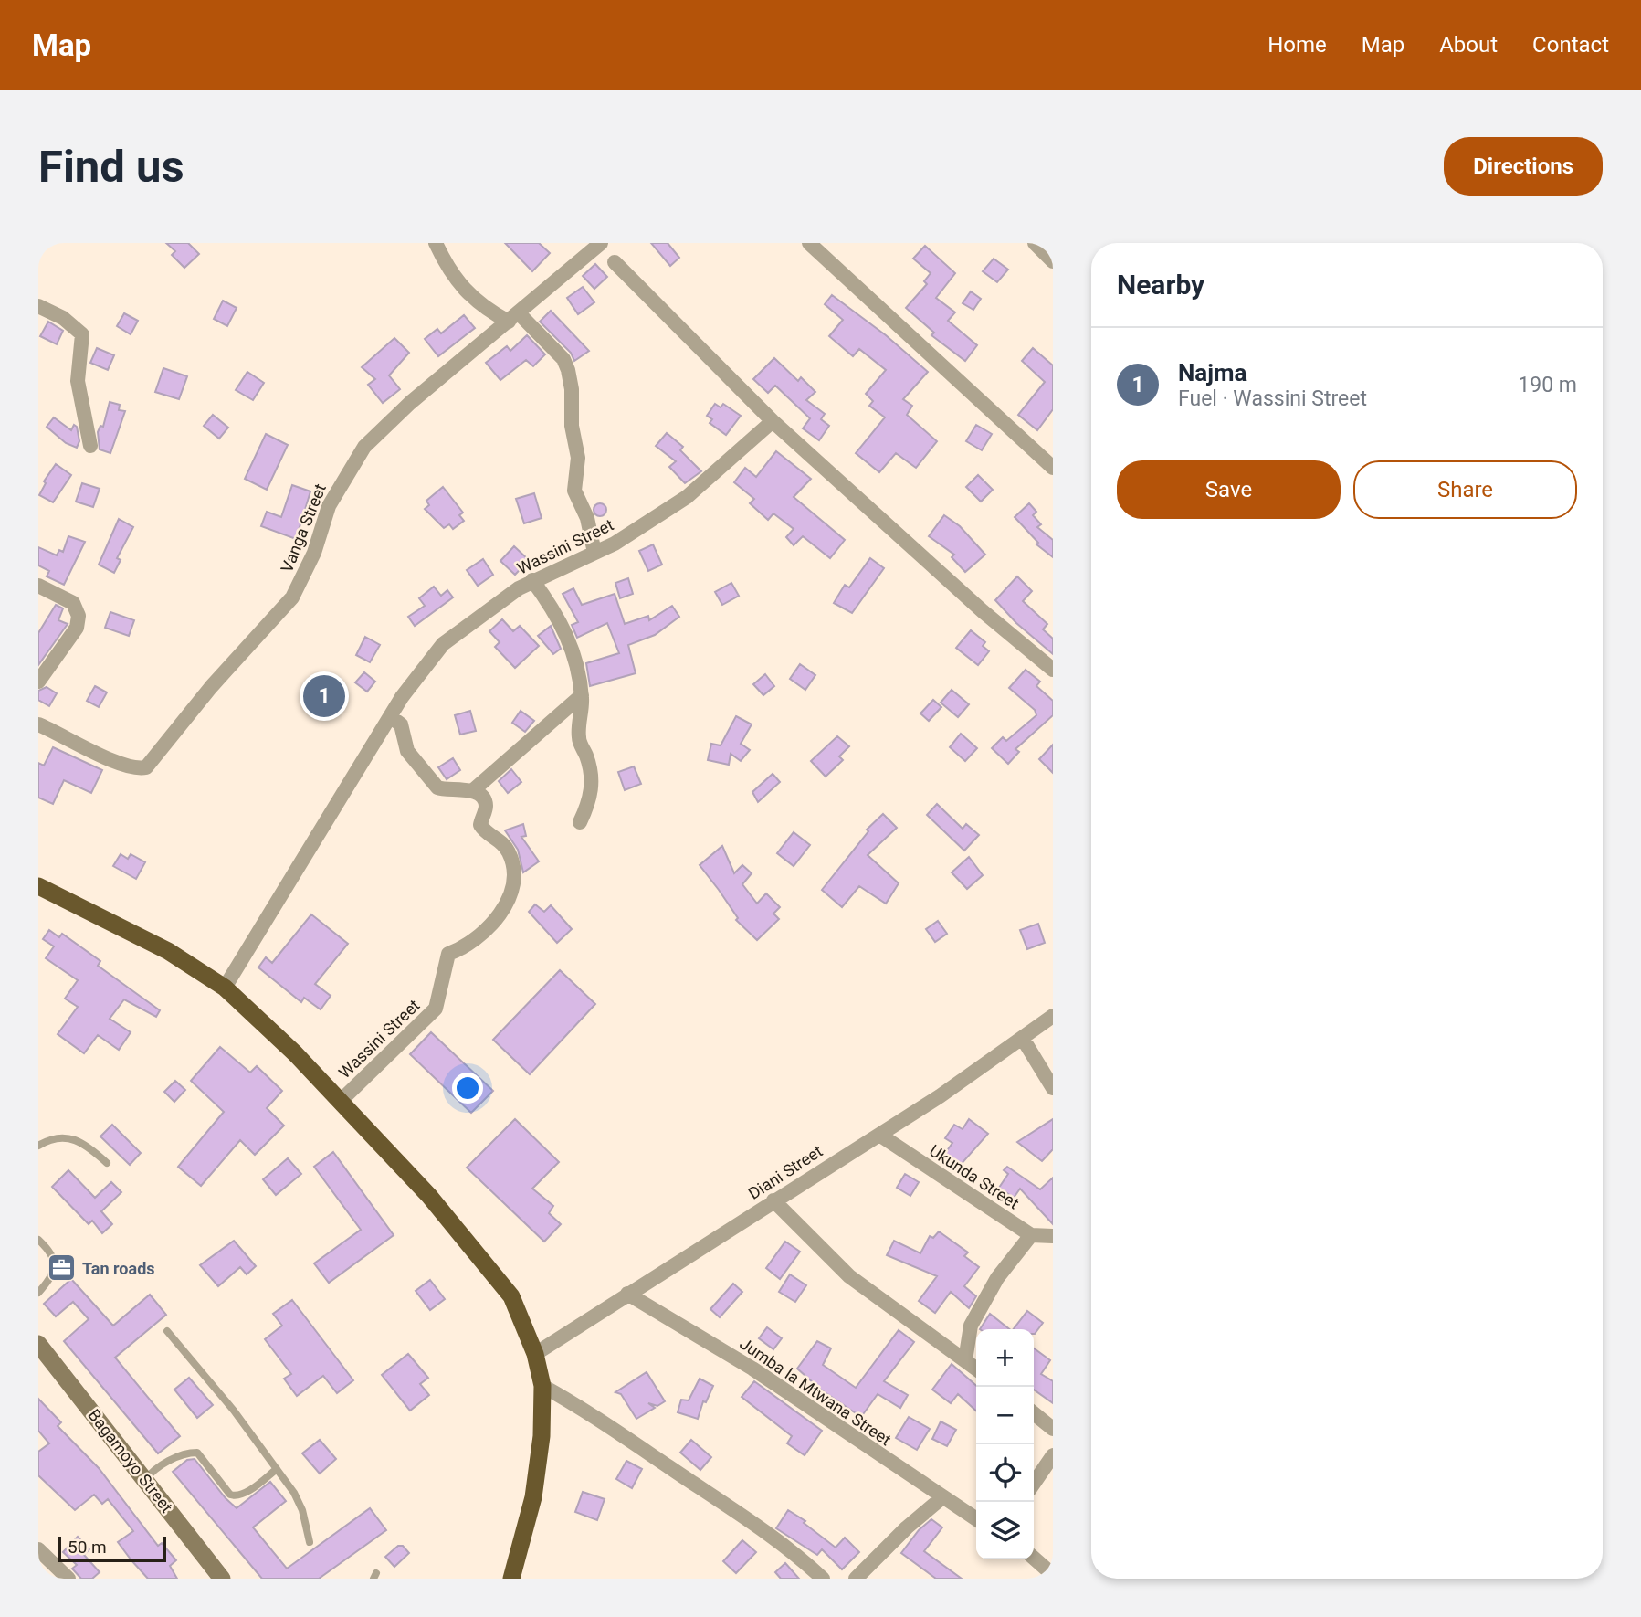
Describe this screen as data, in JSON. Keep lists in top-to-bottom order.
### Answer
{
  "streets": {
    "main road": ["Bagamoyo Street"],
    "street": [
      "Vanga Street",
      "Wassini Street",
      "Diani Street",
      "Ukunda Street",
      "Jumba la Mtwana Street"
    ]
  },
  "crossings": [
    ["Diani Street", "Ukunda Street"],
    ["Diani Street", "Jumba la Mtwana Street"]
  ],
  "places": {
    "office": ["Tan roads"]
  },
  "scale_bar": "50 m",
  "page": {
    "header": "Map",
    "nav": [
      "Home",
      "Map",
      "About",
      "Contact"
    ],
    "buttons": [
      "Directions",
      ["Save", "Share"]
    ],
    "title": "Find us",
    "heading": "Nearby",
    "list": [
      {
        "mark": "1",
        "name": "Najma",
        "note": "Fuel · Wassini Street",
        "value": "190 m"
      }
    ],
    "pins": "1",
    "map_buttons": ["+", "−"],
    "scale": "50 m"
  }
}
